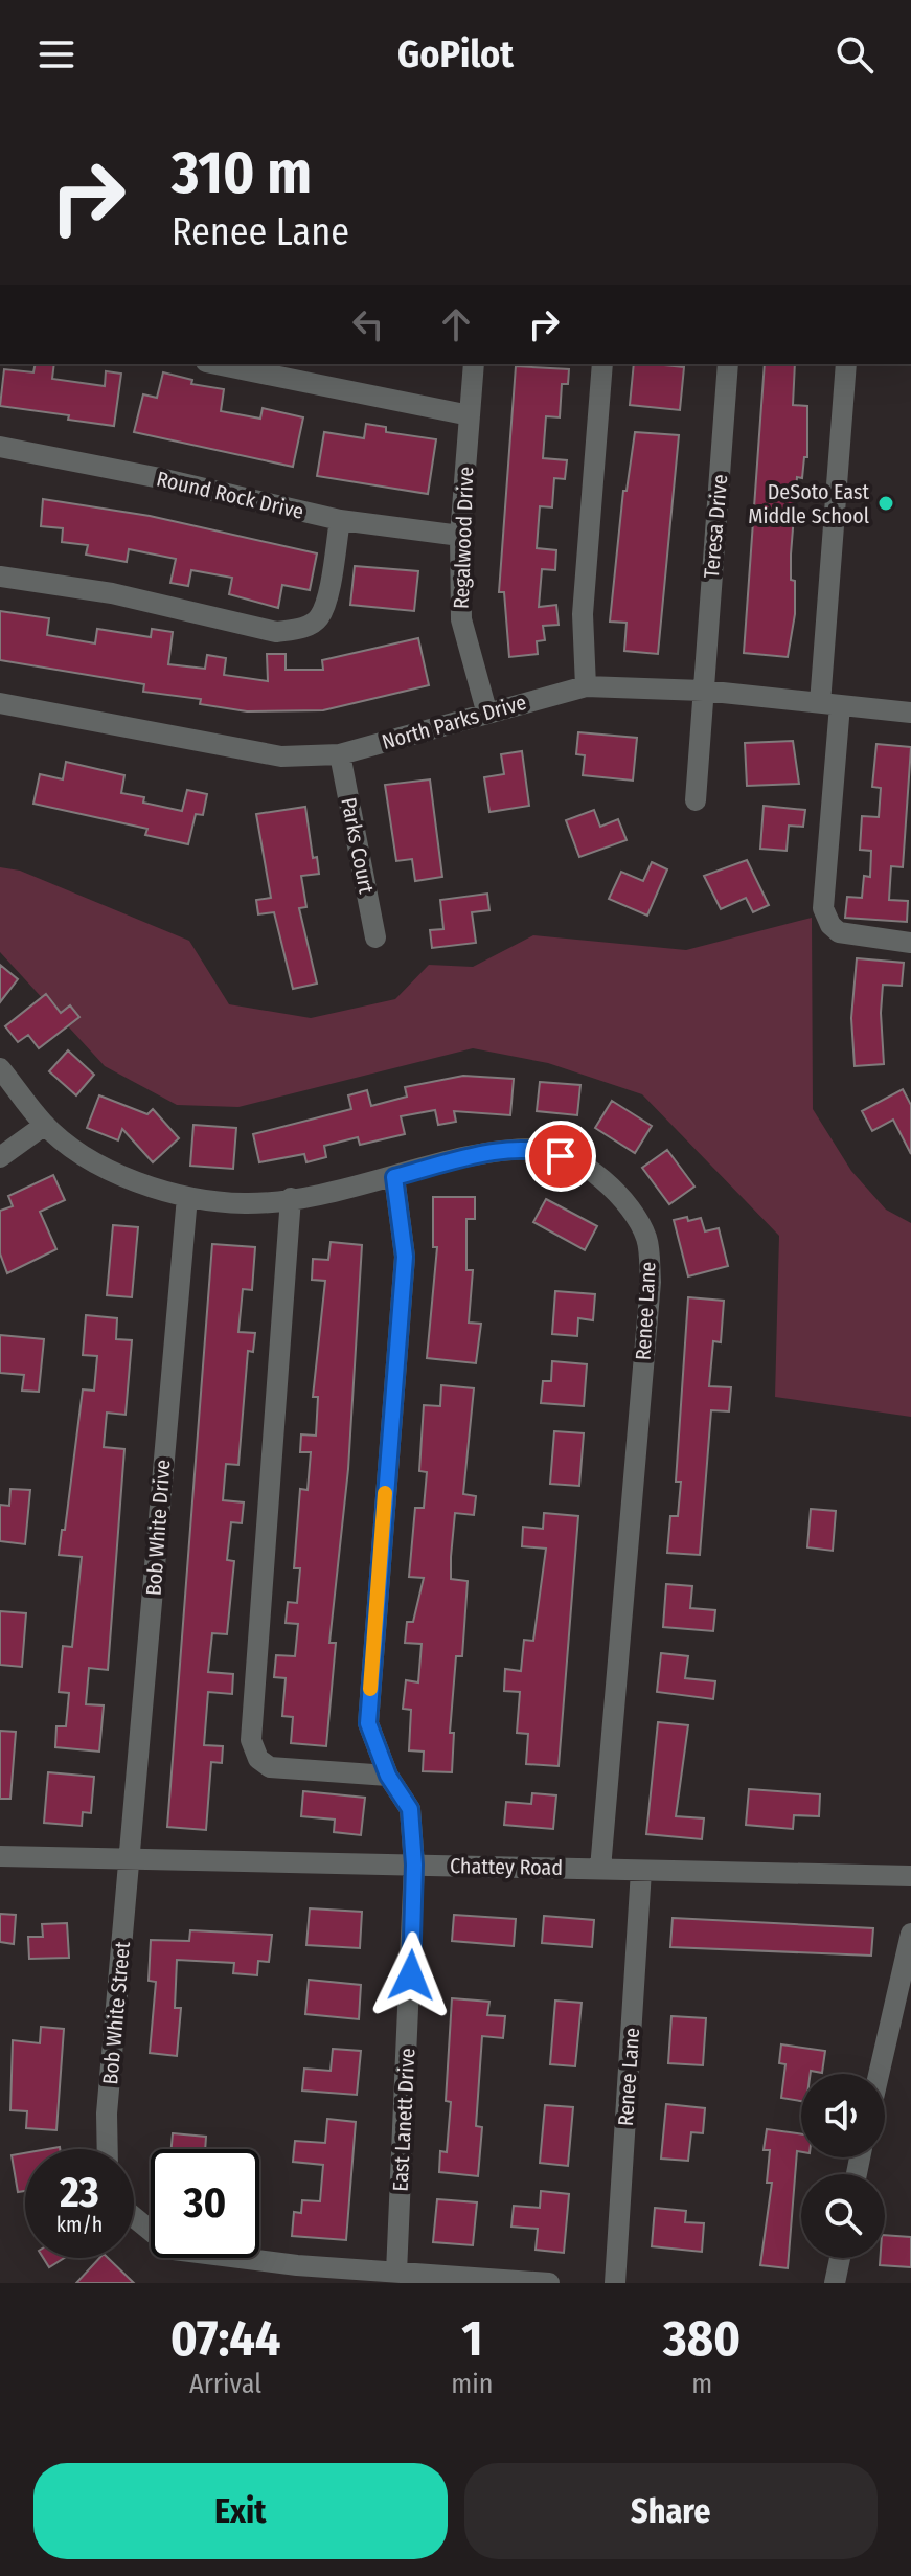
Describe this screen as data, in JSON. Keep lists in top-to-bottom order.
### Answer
{
  "streets": {
    "street": [
      "Round Rock Drive",
      "Teresa Drive",
      "Regalwood Drive",
      "North Parks Drive",
      "Parks Court",
      "Renee Lane",
      "Bob White Drive",
      "Chattey Road",
      "Bob White Street",
      "East Lanett Drive"
    ]
  },
  "crossings": [
    ["Round Rock Drive", "Regalwood Drive"],
    ["Teresa Drive", "North Parks Drive"],
    ["Regalwood Drive", "North Parks Drive"],
    ["North Parks Drive", "Parks Court"],
    ["Renee Lane", "Bob White Drive"],
    ["Renee Lane", "Chattey Road"],
    ["Renee Lane", "East Lanett Drive"],
    ["Bob White Drive", "Chattey Road"],
    ["Bob White Drive", "Bob White Street"],
    ["Chattey Road", "Bob White Street"],
    ["Chattey Road", "East Lanett Drive"]
  ],
  "places": ["DeSoto East Middle School"],
  "page": {
    "header": "GoPilot",
    "turn": ["310 m", "Renee Lane"],
    "speed": "23 km/h",
    "limit": "30",
    "eta": [
      "07:44",
      "Arrival",
      "1",
      "min",
      "380",
      "m"
    ],
    "buttons": ["Exit", "Share"]
  }
}
